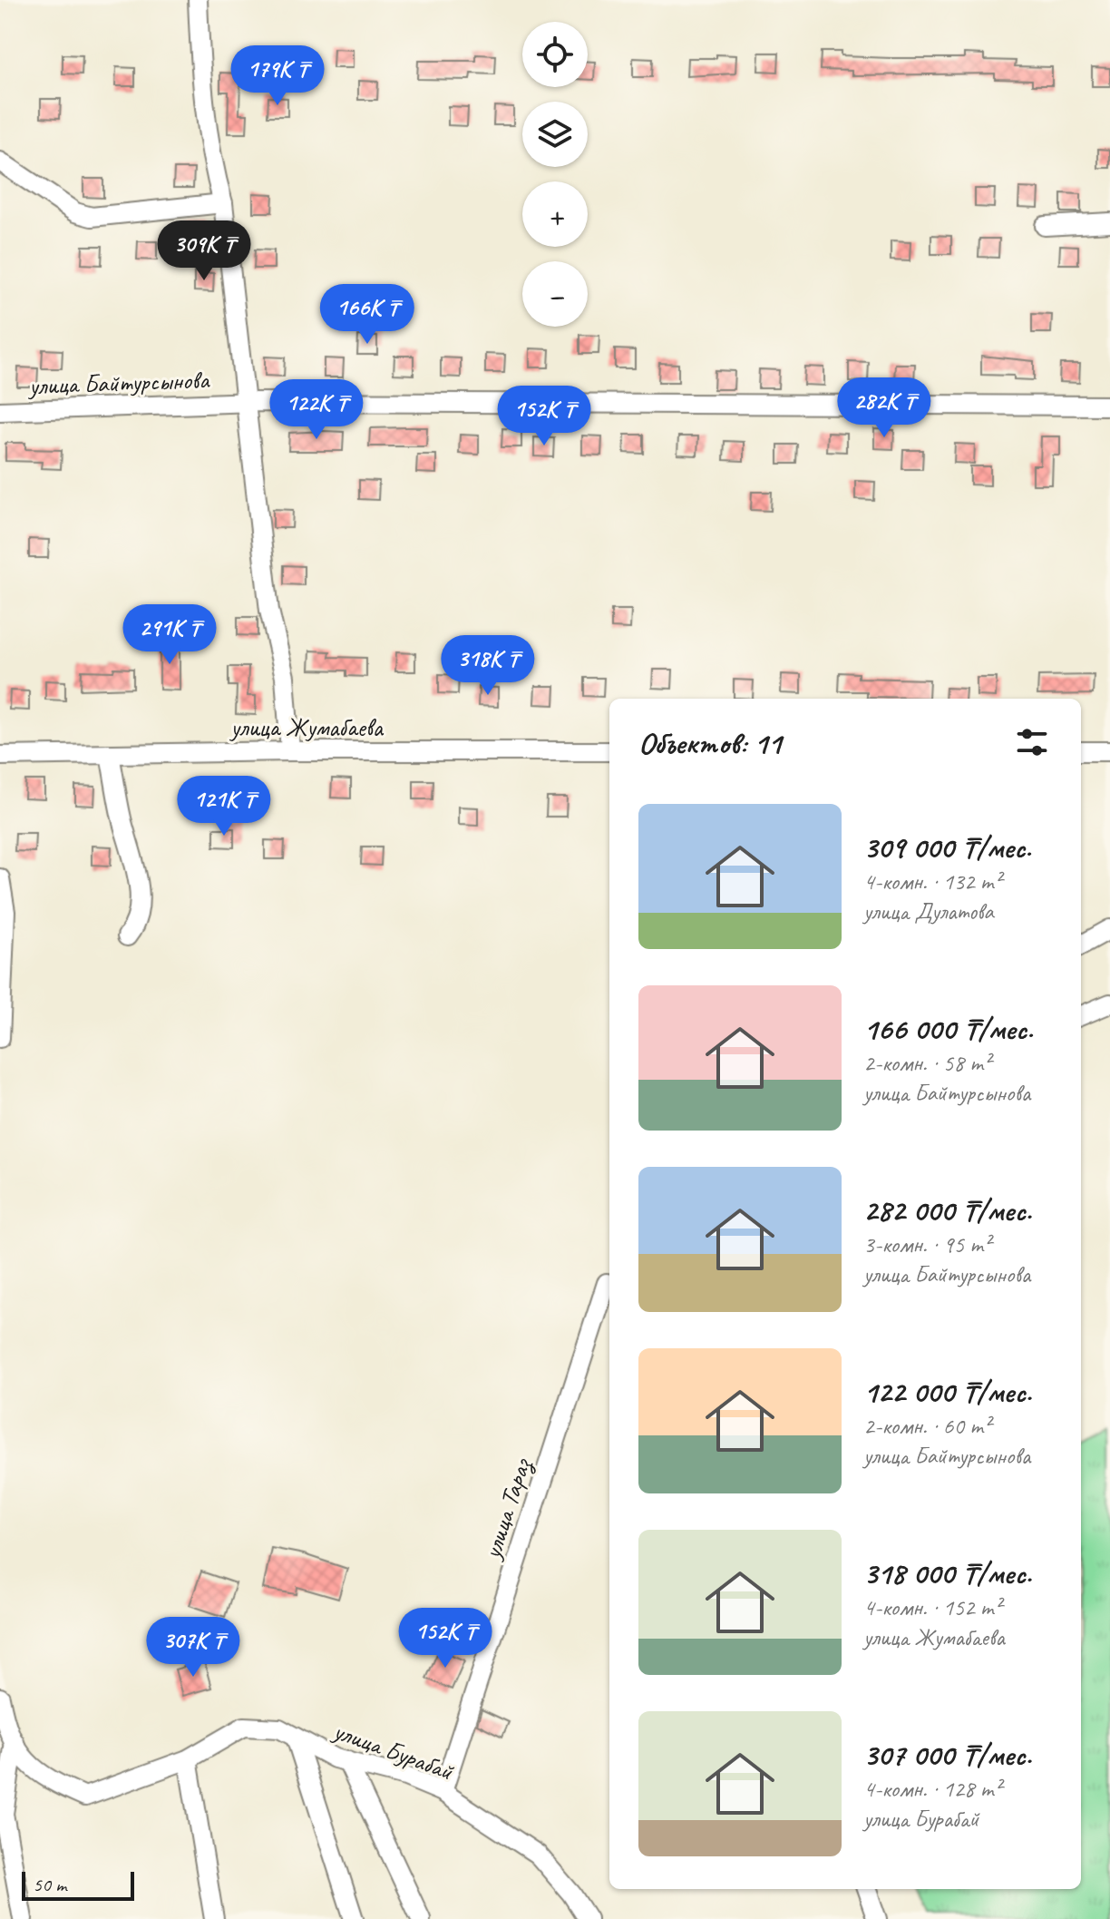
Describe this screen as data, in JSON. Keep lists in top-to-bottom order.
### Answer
{
  "streets": {
    "street": [
      "улица Байтурсынова",
      "улица Жумабаева",
      "улица Тараз",
      "улица Бурабай"
    ]
  },
  "crossings": [
    ["улица Тараз", "улица Бурабай"]
  ],
  "scale_bar": "50 m",
  "page": {
    "map_buttons": ["+", "−"],
    "price": [
      "179K ₸",
      "309K ₸",
      "166K ₸",
      "282K ₸",
      "122K ₸",
      "152K ₸",
      "291K ₸",
      "318K ₸",
      "121K ₸",
      "152K ₸",
      "307K ₸"
    ],
    "heading": "Объектов: 11",
    "list": [
      {
        "name": "309 000 ₸/мес.",
        "note": "4-комн. · 132 m² · улица Дулатова"
      },
      {
        "name": "166 000 ₸/мес.",
        "note": "2-комн. · 58 m² · улица Байтурсынова"
      },
      {
        "name": "282 000 ₸/мес.",
        "note": "3-комн. · 95 m² · улица Байтурсынова"
      },
      {
        "name": "122 000 ₸/мес.",
        "note": "2-комн. · 60 m² · улица Байтурсынова"
      },
      {
        "name": "318 000 ₸/мес.",
        "note": "4-комн. · 152 m² · улица Жумабаева"
      },
      {
        "name": "307 000 ₸/мес.",
        "note": "4-комн. · 128 m² · улица Бурабай"
      }
    ],
    "scale": "50 m"
  }
}
